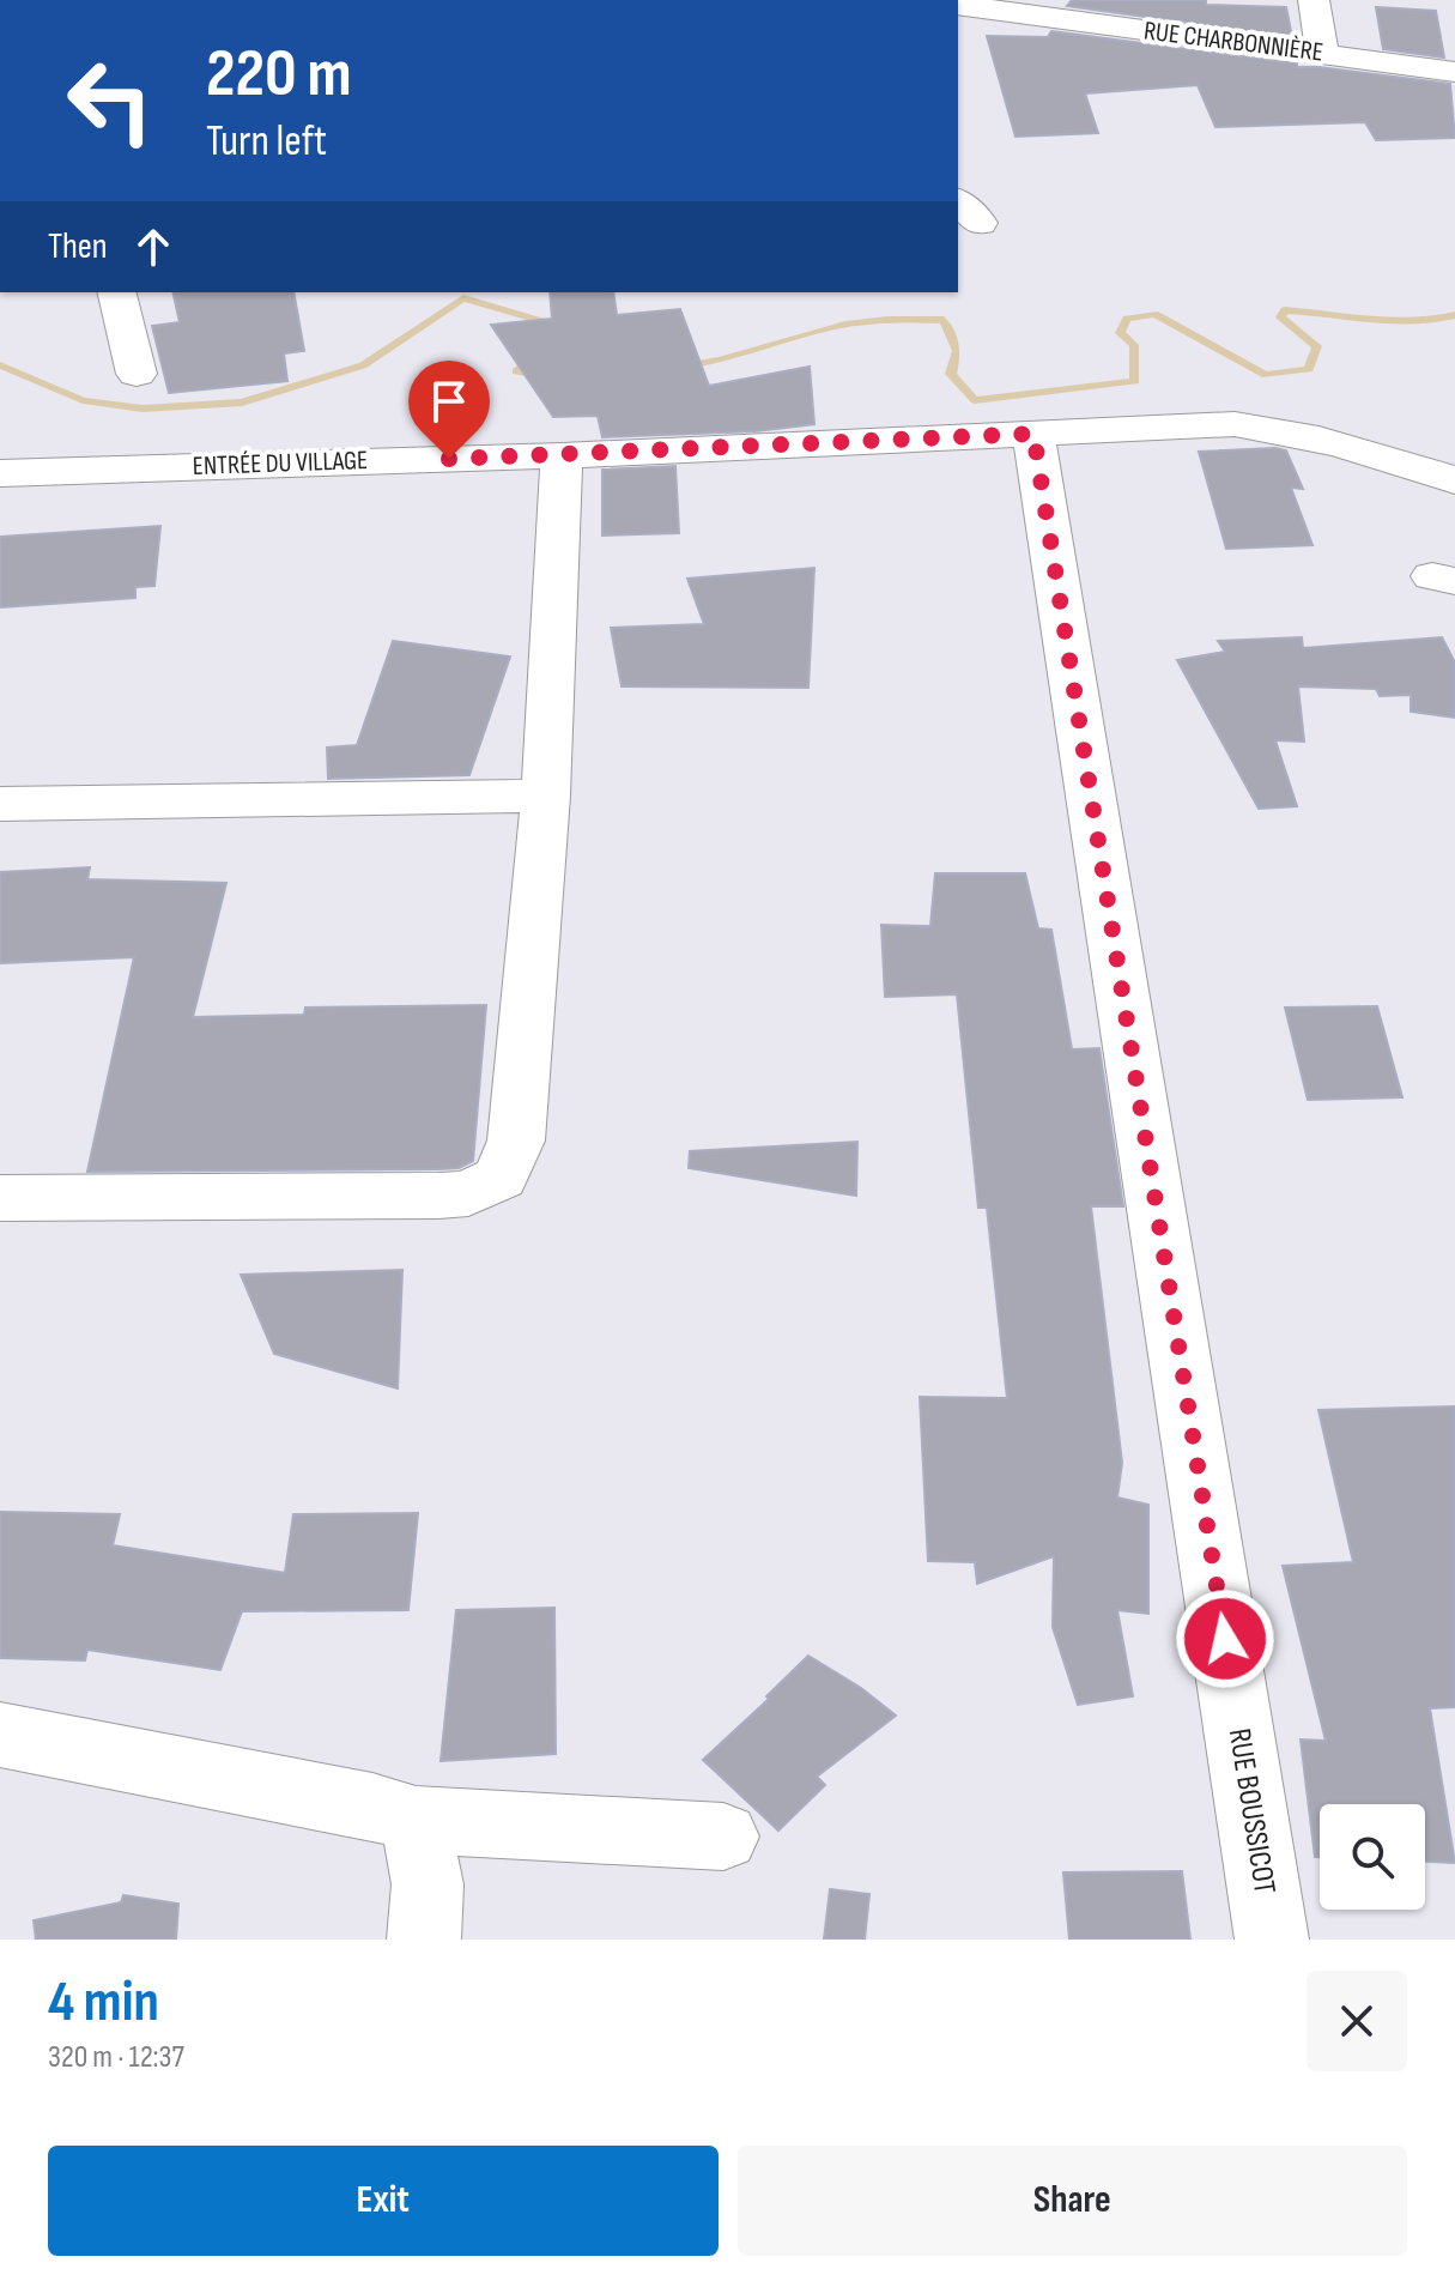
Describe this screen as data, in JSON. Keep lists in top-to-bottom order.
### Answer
{
  "streets": {
    "street": ["RUE CHARBONNIÈRE", "ENTRÉE DU VILLAGE", "RUE BOUSSICOT"]
  },
  "crossings": [
    ["ENTRÉE DU VILLAGE", "RUE BOUSSICOT"]
  ],
  "page": {
    "turn": ["220 m", "Turn left"],
    "then": "Then",
    "heading": ["4 min", "320 m · 12:37"],
    "buttons": ["Exit", "Share"]
  }
}
